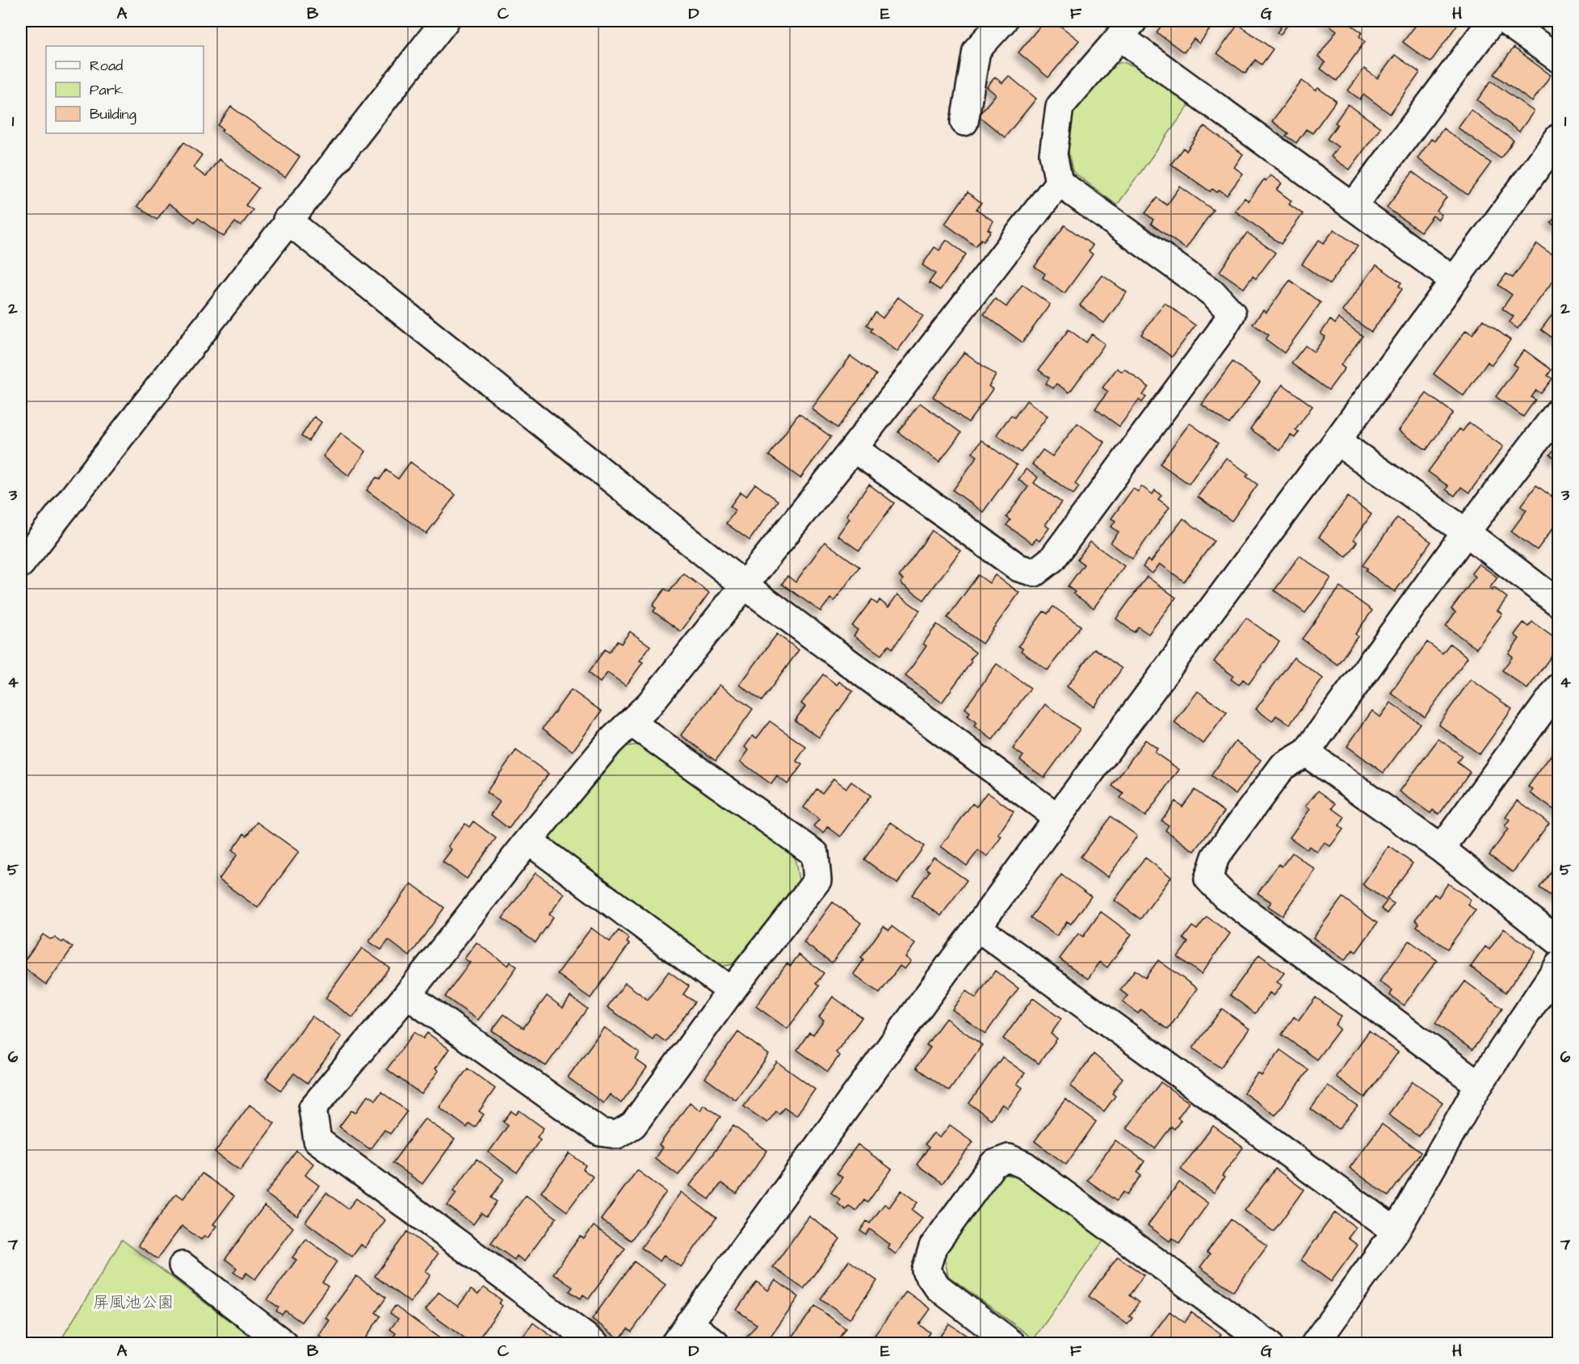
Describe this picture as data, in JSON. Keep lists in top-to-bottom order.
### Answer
{
  "parks": ["屏風池公園"],
  "legend": ["Road", "Park", "Building"],
  "grid": {
    "columns": [
      "A",
      "B",
      "C",
      "D",
      "E",
      "F",
      "G",
      "H"
    ],
    "rows": [
      "1",
      "2",
      "3",
      "4",
      "5",
      "6",
      "7"
    ]
  }
}
